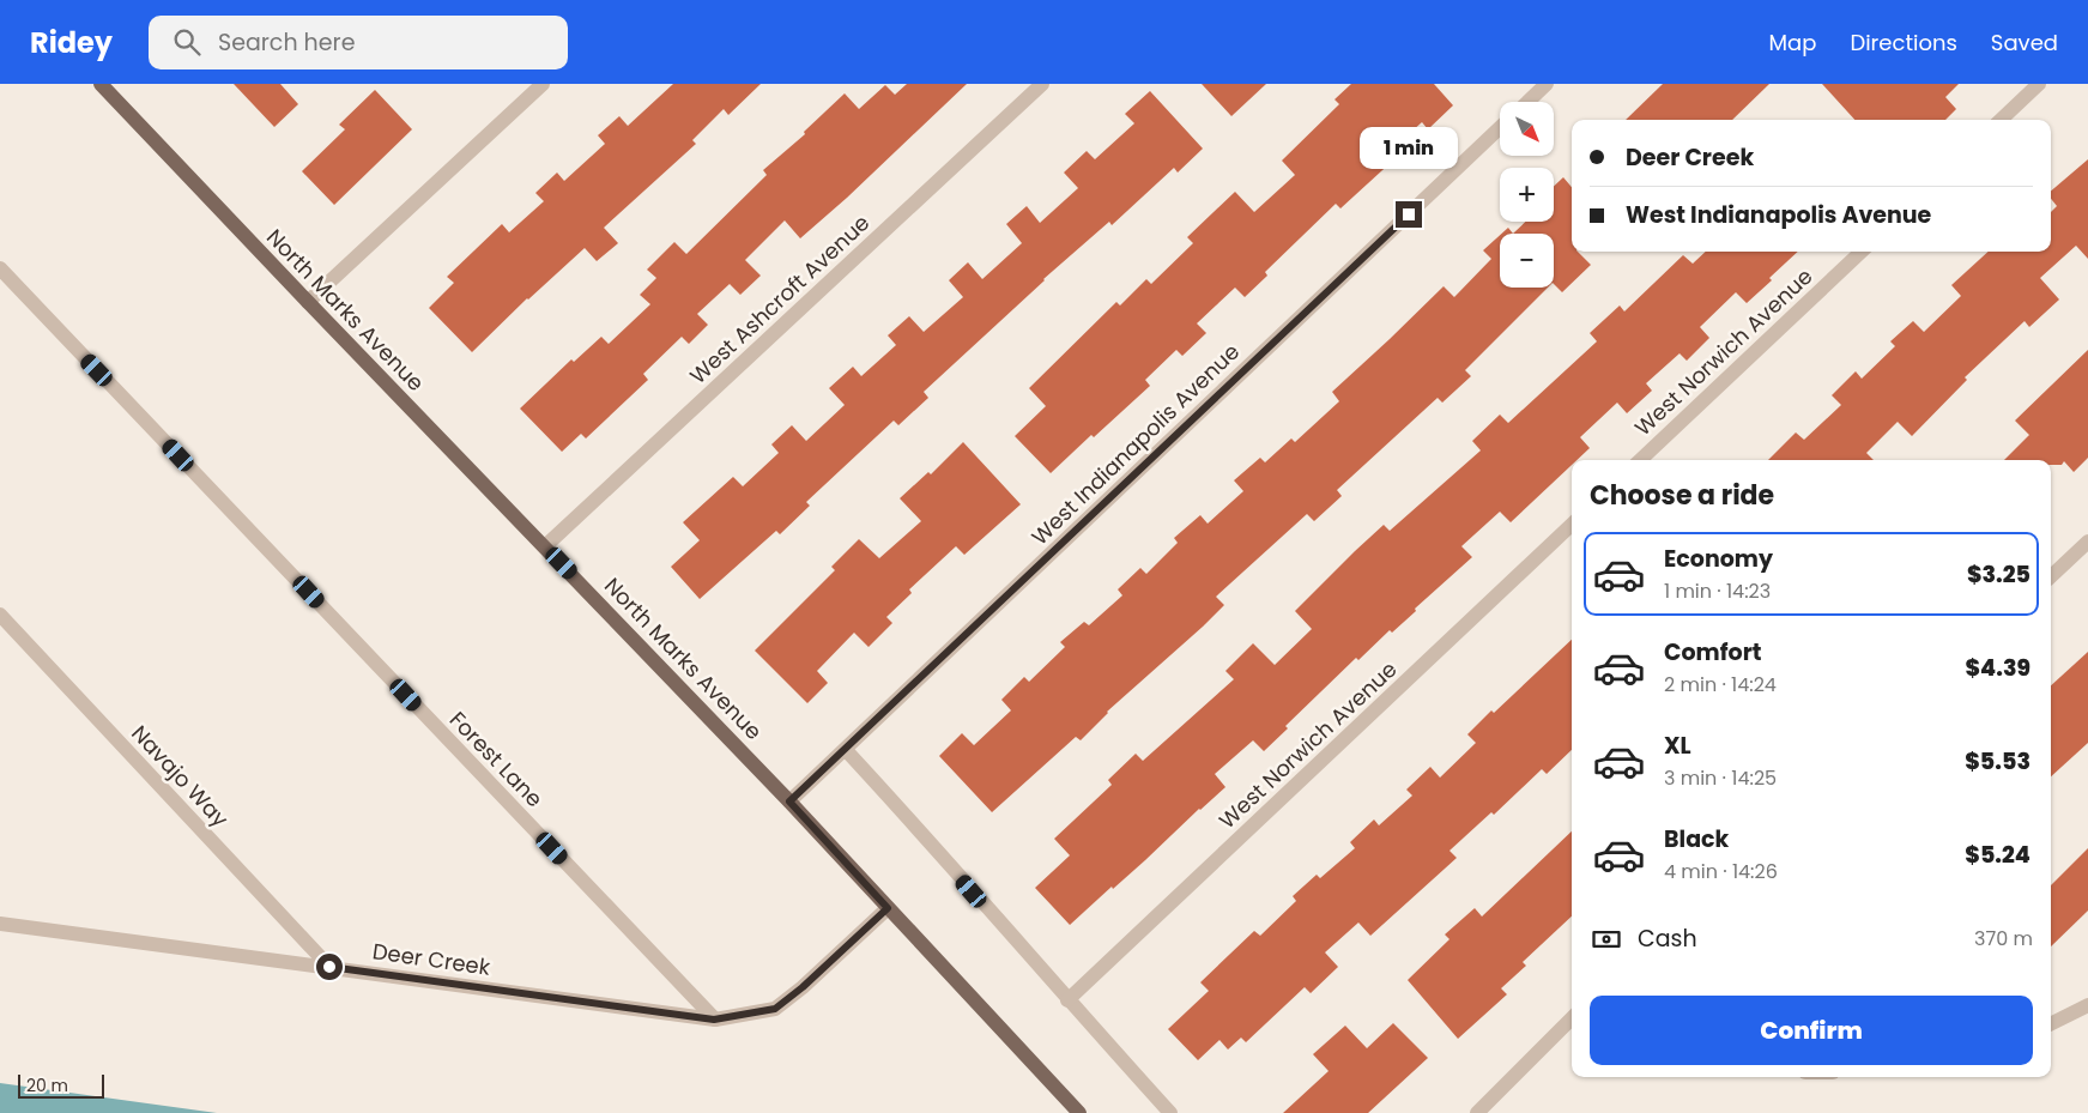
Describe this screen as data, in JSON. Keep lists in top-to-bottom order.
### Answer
{
  "streets": {
    "main road": ["North Marks Avenue"],
    "street": [
      "West Ashcroft Avenue",
      "West Norwich Avenue",
      "West Indianapolis Avenue",
      "Forest Lane",
      "Navajo Way",
      "Deer Creek"
    ]
  },
  "crossings": [
    ["West Ashcroft Avenue", "North Marks Avenue"],
    ["North Marks Avenue", "West Indianapolis Avenue"],
    ["North Marks Avenue", "Deer Creek"],
    ["Forest Lane", "Deer Creek"],
    ["Navajo Way", "Deer Creek"]
  ],
  "scale_bar": "20 m",
  "north": "bottom right",
  "page": {
    "header": "Ridey",
    "search": "Search here",
    "nav": ["Map", "Directions", "Saved"],
    "map_buttons": ["+", "−"],
    "banner": ["Deer Creek", "West Indianapolis Avenue"],
    "bubble": "1 min",
    "heading": "Choose a ride",
    "list": [
      {
        "name": "Economy",
        "note": "1 min · 14:23",
        "value": "$3.25"
      },
      {
        "name": "Comfort",
        "note": "2 min · 14:24",
        "value": "$4.39"
      },
      {
        "name": "XL",
        "note": "3 min · 14:25",
        "value": "$5.53"
      },
      {
        "name": "Black",
        "note": "4 min · 14:26",
        "value": "$5.24"
      }
    ],
    "pay": ["Cash", "370 m"],
    "buttons": "Confirm",
    "scale": "20 m"
  }
}
